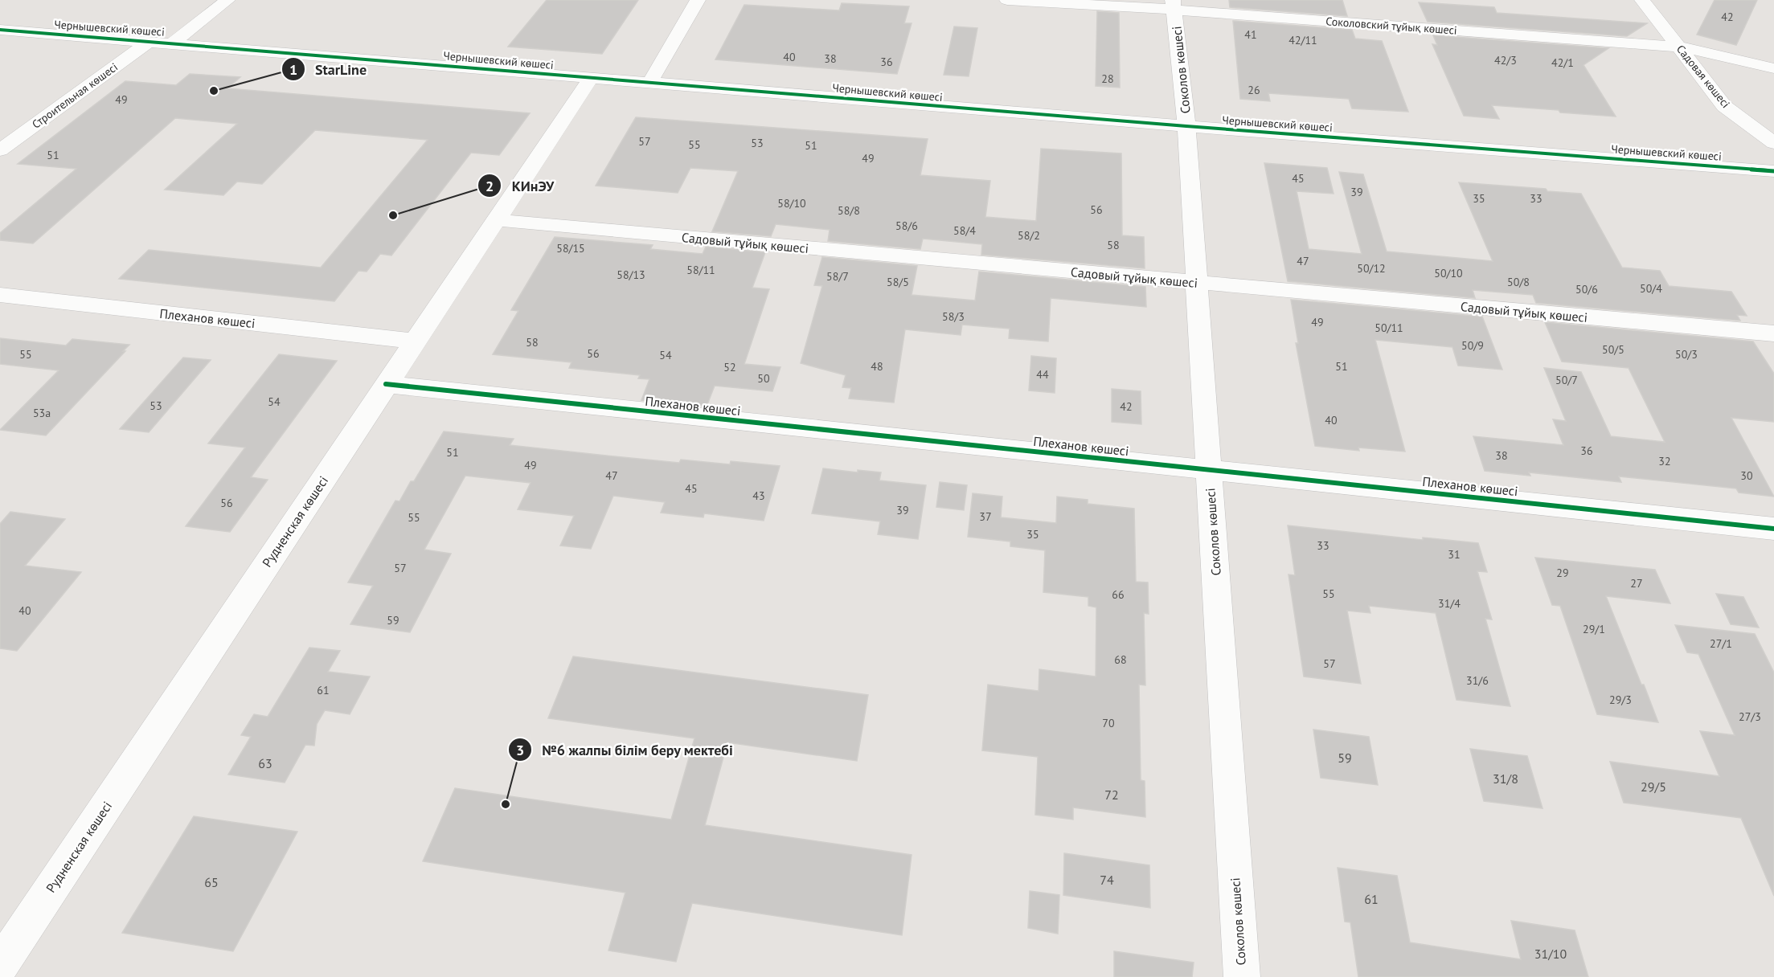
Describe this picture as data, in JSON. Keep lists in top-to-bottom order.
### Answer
{
  "streets": {
    "street": [
      "Соколовский тұйық көшесі",
      "Чернышевский көшесі",
      "Соколов көшесі",
      "Садовая көшесі",
      "Строительная көшесі",
      "Садовый тұйық көшесі",
      "Плеханов көшесі",
      "Рудненская көшесі"
    ]
  },
  "crossings": [
    ["Соколовский тұйық көшесі", "Соколов көшесі"],
    ["Соколовский тұйық көшесі", "Садовая көшесі"],
    ["Чернышевский көшесі", "Соколов көшесі"],
    ["Чернышевский көшесі", "Строительная көшесі"],
    ["Чернышевский көшесі", "Рудненская көшесі"],
    ["Соколов көшесі", "Садовый тұйық көшесі"],
    ["Соколов көшесі", "Плеханов көшесі"],
    ["Садовый тұйық көшесі", "Рудненская көшесі"],
    ["Плеханов көшесі", "Рудненская көшесі"]
  ],
  "places": ["StarLine", "КИнЭУ", "№6 жалпы білім беру мектебі"],
  "house_numbers": [
    "42",
    "41",
    "42/11",
    "40",
    "38",
    "42/3",
    "36",
    "42/1",
    "28",
    "26",
    "49",
    "57",
    "53",
    "55",
    "51",
    "51",
    "49",
    "45",
    "39",
    "35",
    "33",
    "58/10",
    "56",
    "58/8",
    "58/6",
    "58/4",
    "58/2",
    "58",
    "58/15",
    "47",
    "50/12",
    "58/11",
    "50/10",
    "58/13",
    "58/7",
    "58/5",
    "50/8",
    "50/4",
    "50/6",
    "58/3",
    "49",
    "50/11",
    "58",
    "50/9",
    "50/5",
    "56",
    "55",
    "50/3",
    "54",
    "48",
    "51",
    "52",
    "44",
    "50",
    "50/7",
    "54",
    "53",
    "42",
    "53а",
    "40",
    "36",
    "51",
    "38",
    "32",
    "49",
    "47",
    "30",
    "45",
    "43",
    "56",
    "39",
    "37",
    "55",
    "35",
    "33",
    "31",
    "57",
    "29",
    "27",
    "55",
    "66",
    "31/4",
    "40",
    "59",
    "29/1",
    "27/1",
    "68",
    "57",
    "31/6",
    "61",
    "29/3",
    "27/3",
    "70",
    "59",
    "63",
    "31/8",
    "29/5",
    "72",
    "74",
    "65",
    "61",
    "31/10"
  ]
}
